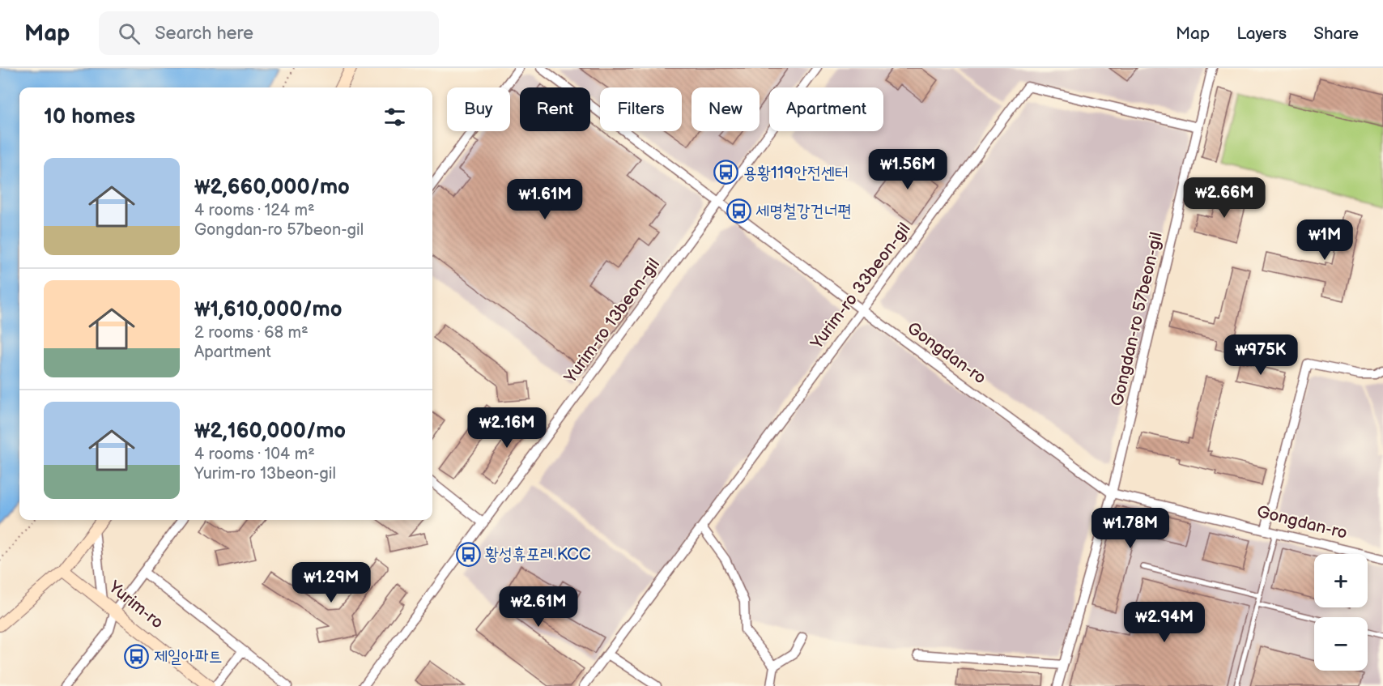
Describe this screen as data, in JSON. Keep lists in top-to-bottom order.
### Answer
{
  "streets": {
    "street": [
      "Yurim-ro 33beon-gil",
      "Gongdan-ro 57beon-gil",
      "Yurim-ro 13beon-gil",
      "Gongdan-ro",
      "Yurim-ro"
    ]
  },
  "crossings": [
    ["Yurim-ro 33beon-gil", "Gongdan-ro 57beon-gil"],
    ["Yurim-ro 33beon-gil", "Gongdan-ro"],
    ["Gongdan-ro 57beon-gil", "Gongdan-ro"],
    ["Yurim-ro 13beon-gil", "Gongdan-ro"]
  ],
  "places": {
    "bus stop": [
      "용황119안전센터",
      "세명철강건너편",
      "황성휴포레.KCC",
      "제일아파트"
    ]
  },
  "page": {
    "header": "Map",
    "search": "Search here",
    "nav": ["Map", "Layers", "Share"],
    "chip": [
      "Buy",
      "Rent",
      "Filters",
      "New",
      "Apartment"
    ],
    "heading": "10 homes",
    "list": [
      {
        "name": "₩2,660,000/mo",
        "note": "4 rooms · 124 m² · Gongdan-ro 57beon-gil"
      },
      {
        "name": "₩1,610,000/mo",
        "note": "2 rooms · 68 m² · Apartment"
      },
      {
        "name": "₩2,160,000/mo",
        "note": "4 rooms · 104 m² · Yurim-ro 13beon-gil"
      }
    ],
    "price": [
      "₩1.56M",
      "₩2.66M",
      "₩1.61M",
      "₩1M",
      "₩975K",
      "₩2.16M",
      "₩1.78M",
      "₩1.29M",
      "₩2.61M",
      "₩2.94M"
    ],
    "map_buttons": ["+", "−"]
  }
}
